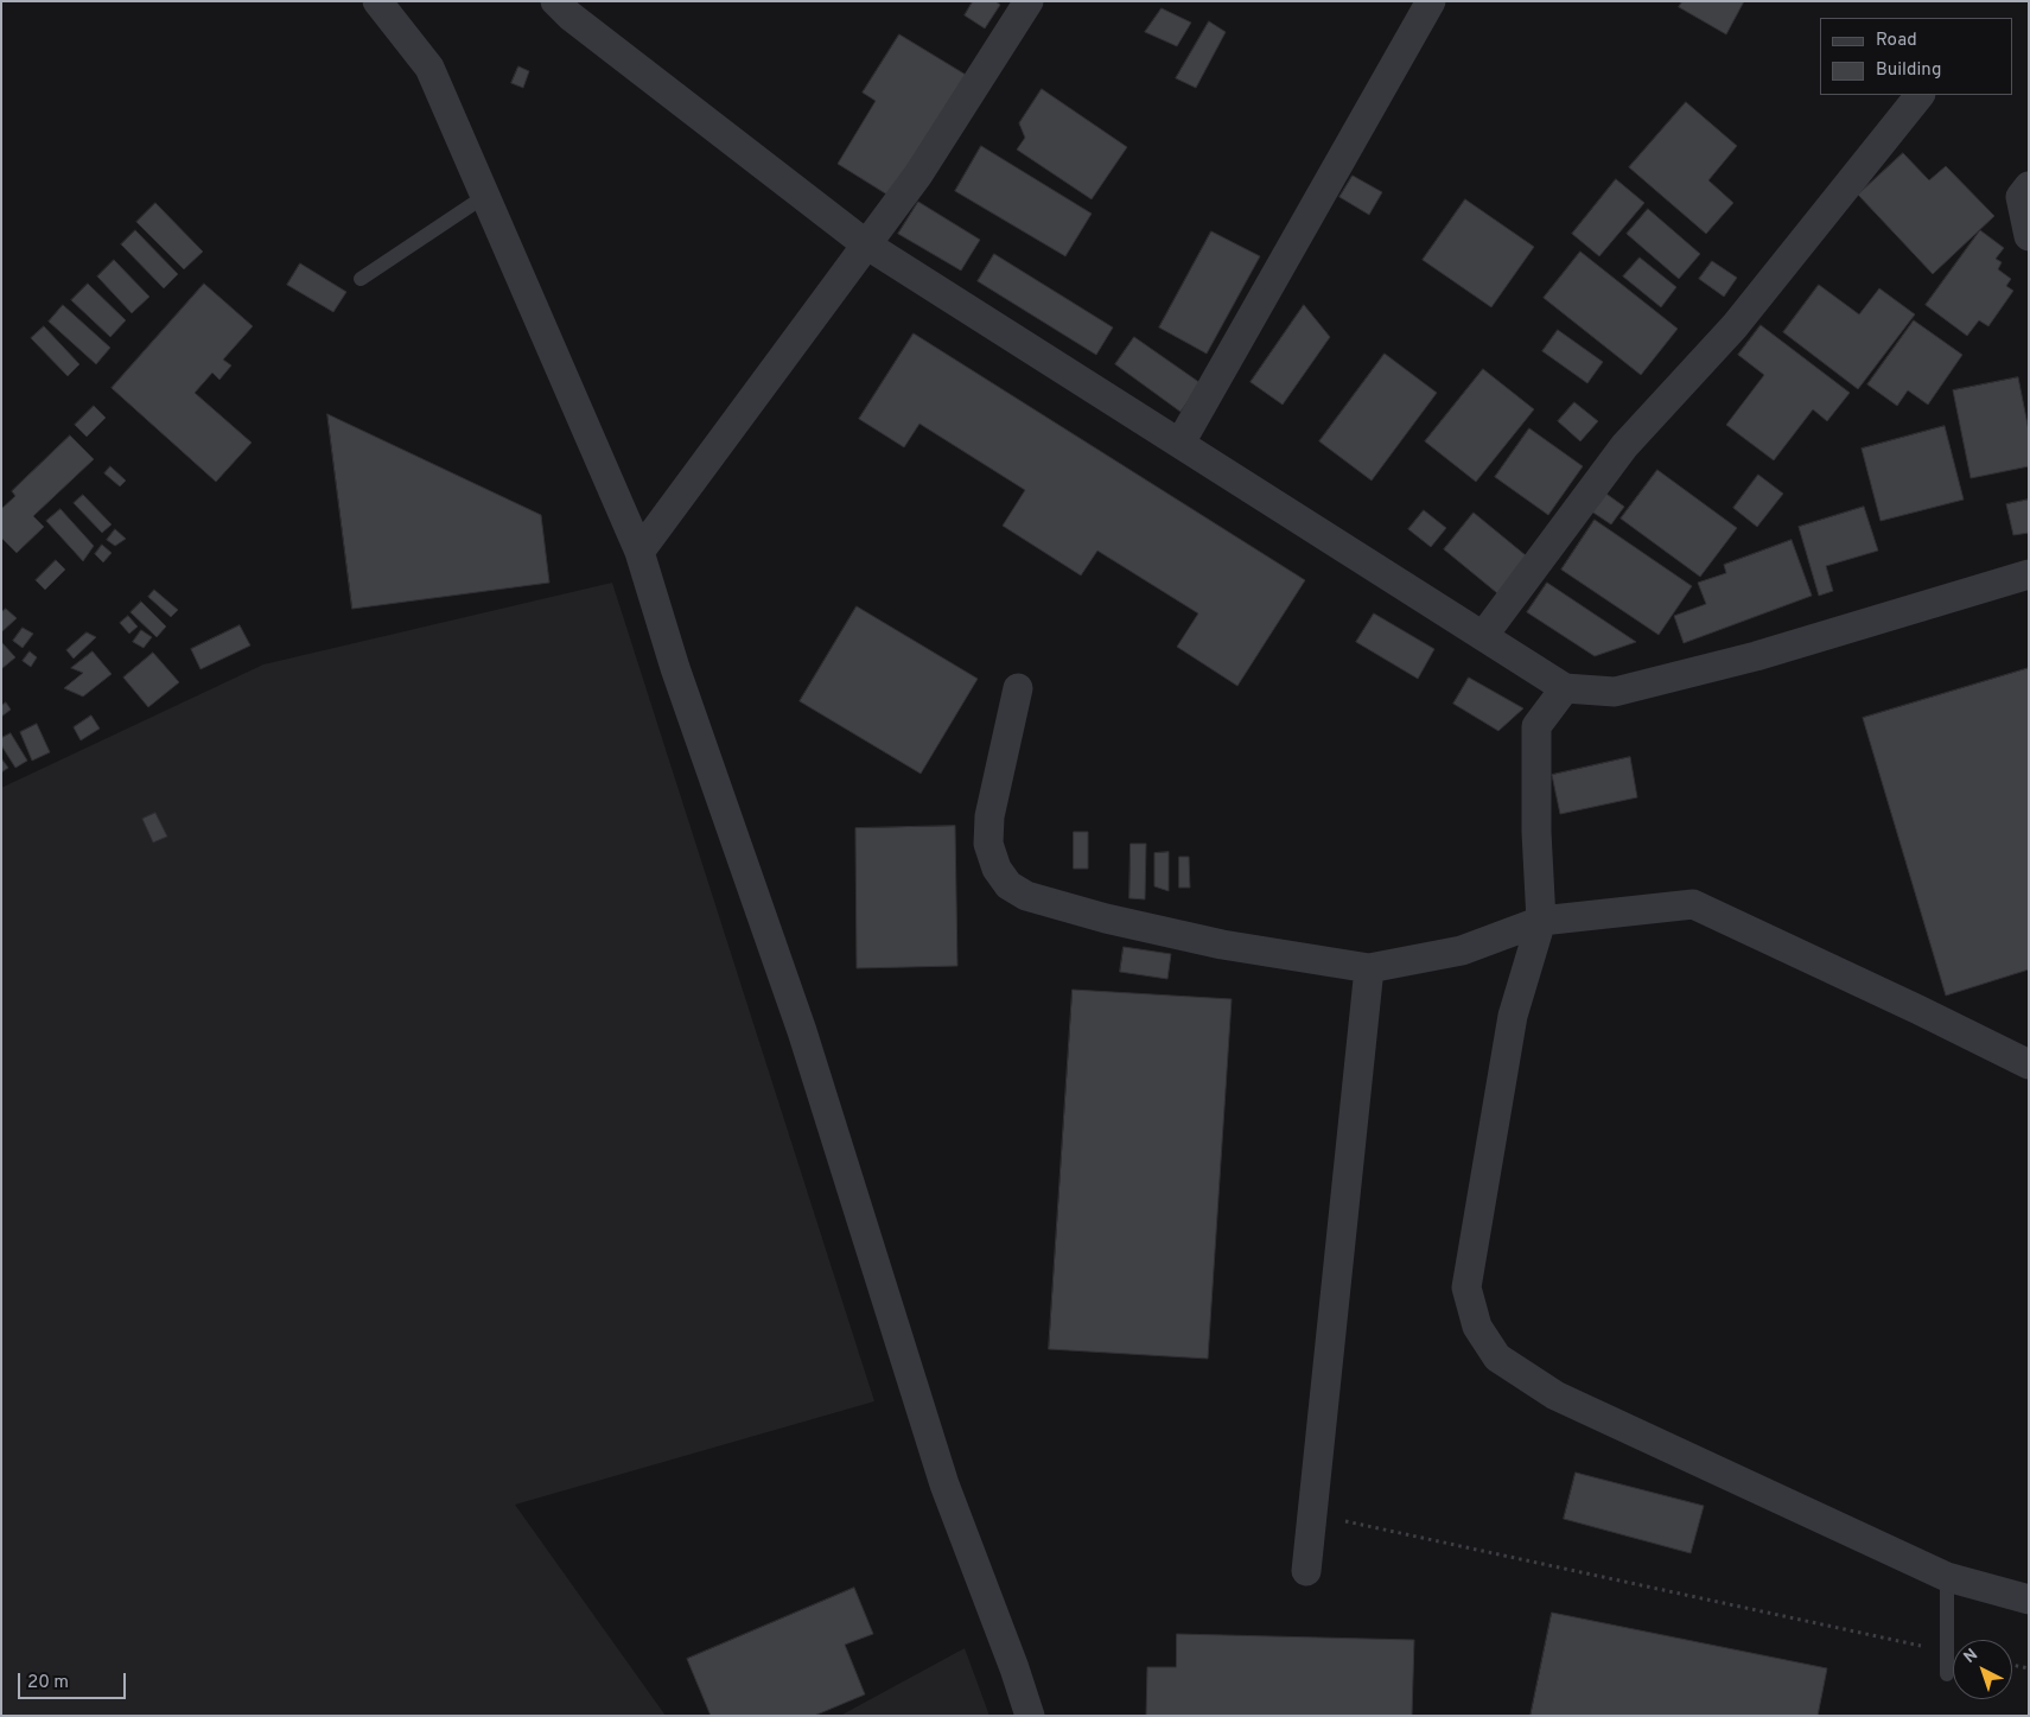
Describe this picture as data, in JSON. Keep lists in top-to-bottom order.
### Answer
{
  "legend": ["Road", "Building"],
  "scale_bar": "20 m",
  "north": "top left"
}
